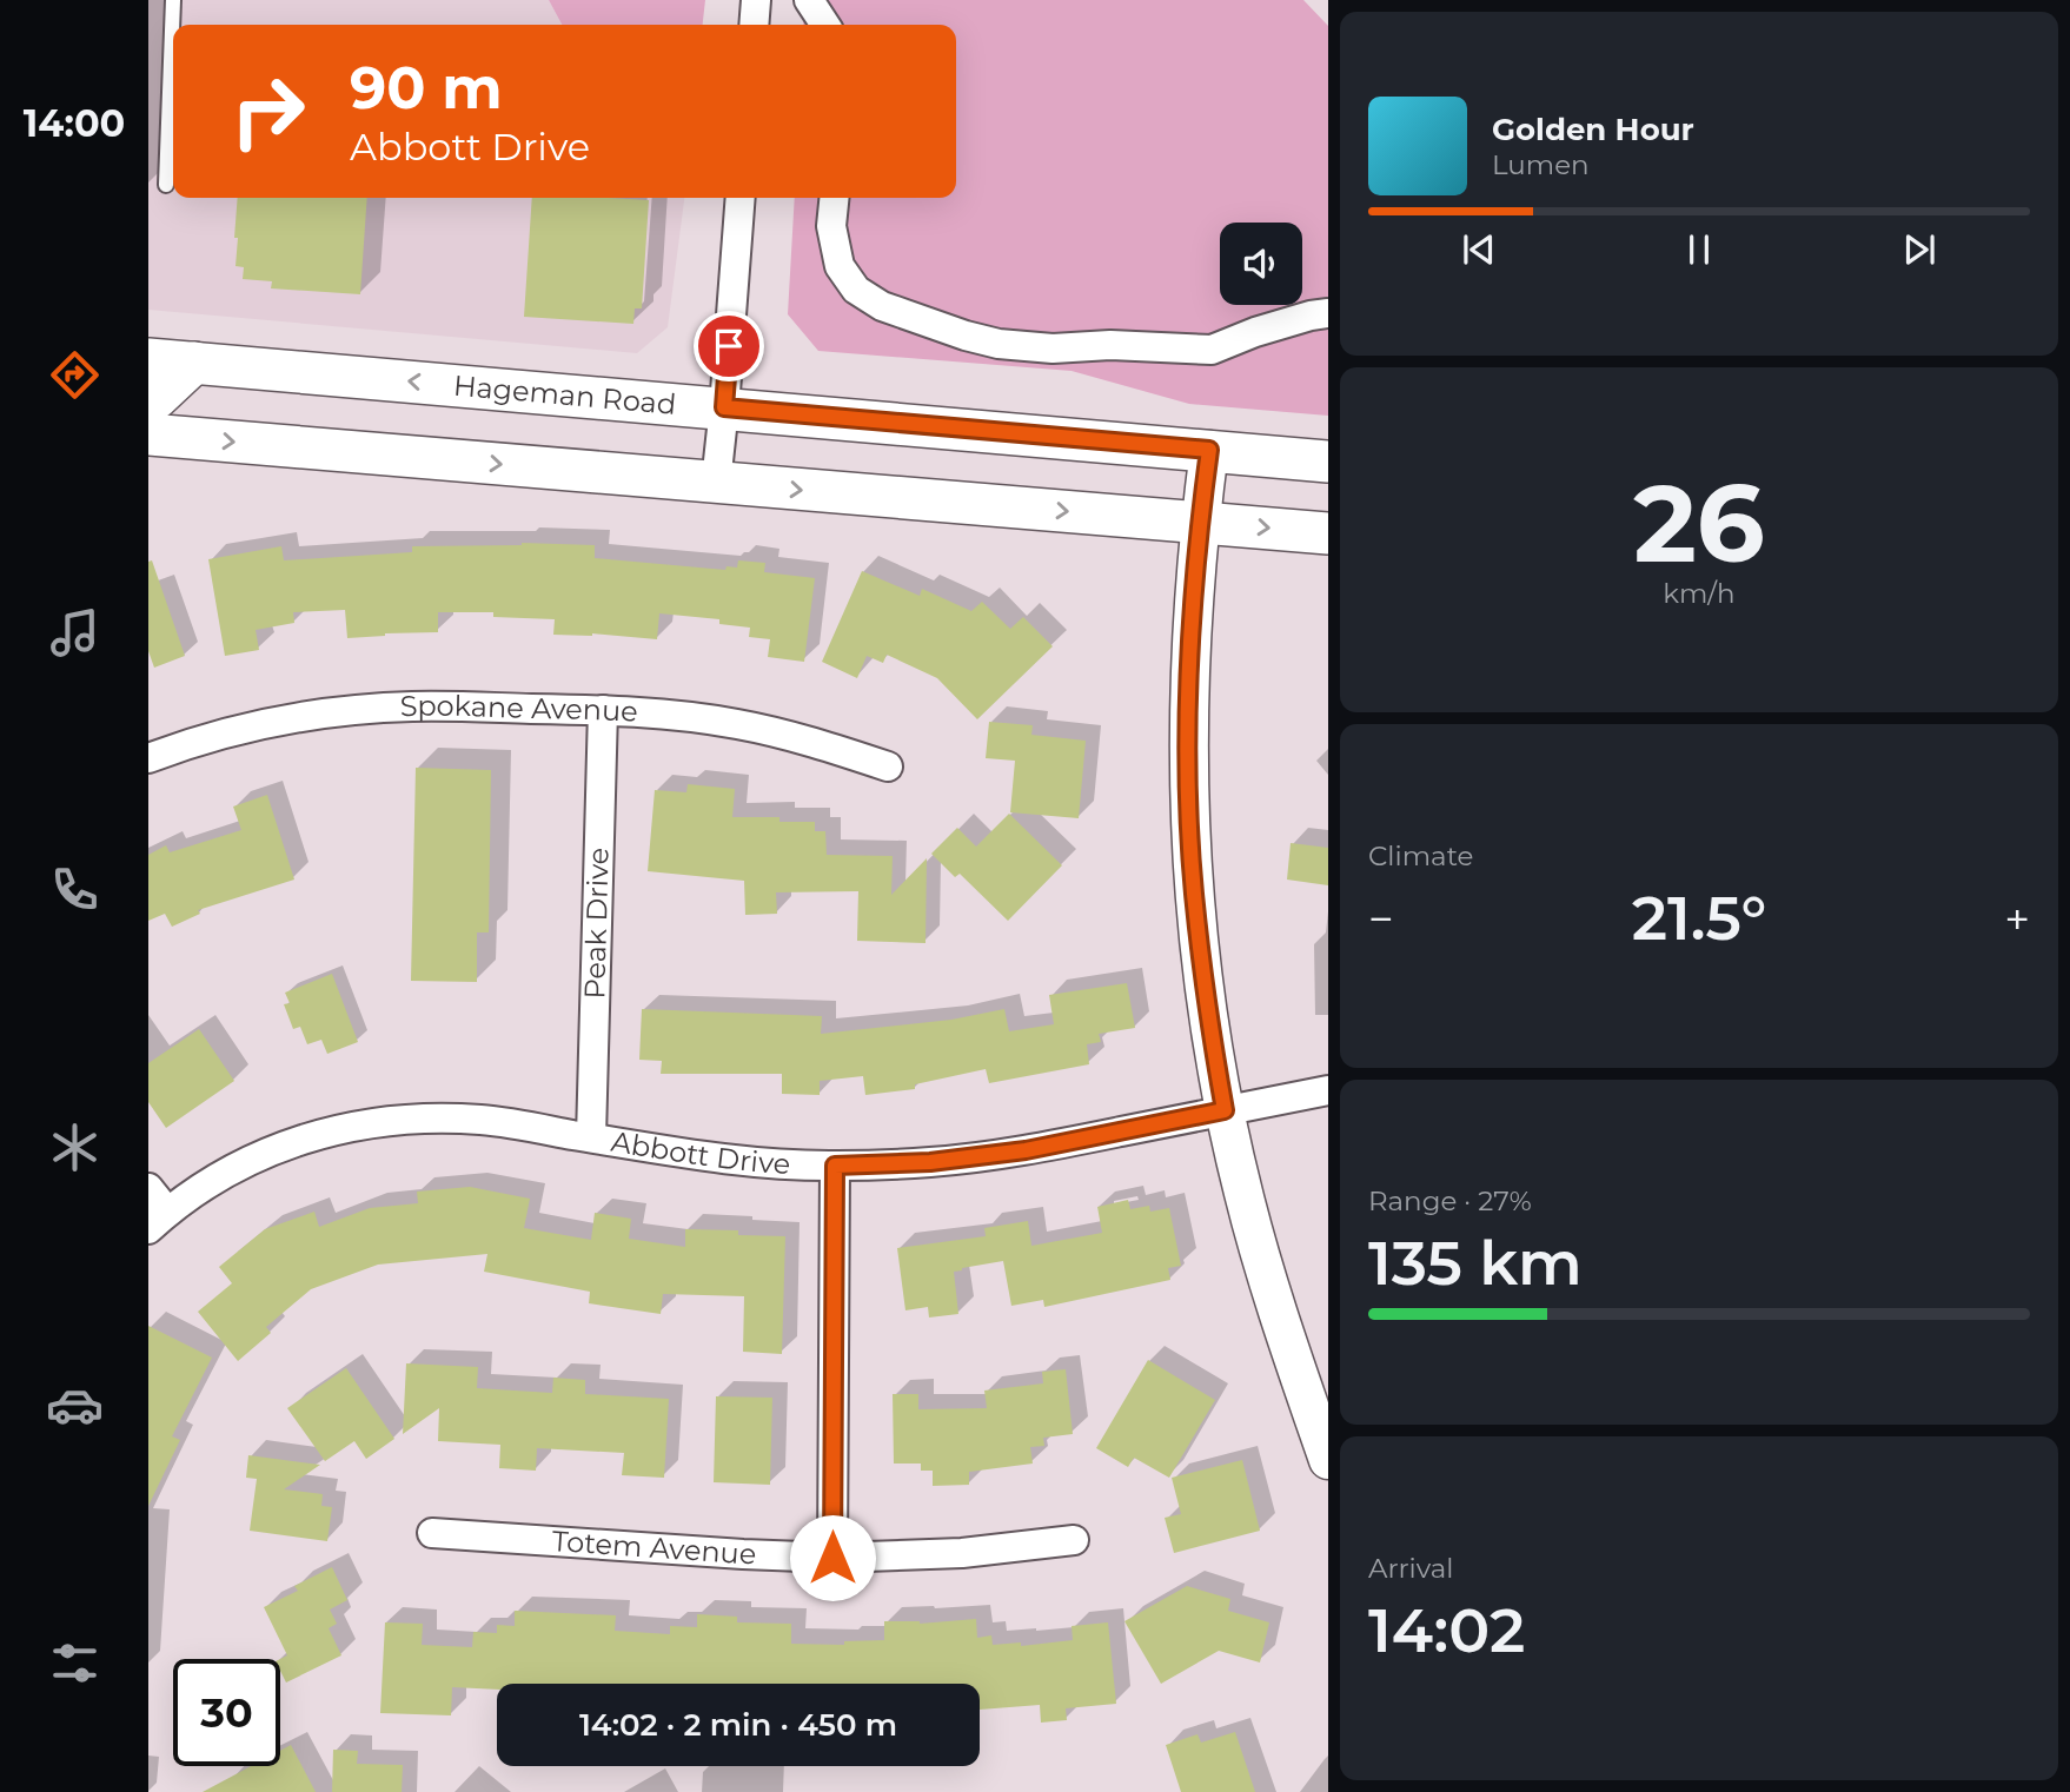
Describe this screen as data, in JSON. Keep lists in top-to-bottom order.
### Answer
{
  "streets": {
    "main road": ["Hageman Road"],
    "street": [
      "Spokane Avenue",
      "Peak Drive",
      "Abbott Drive",
      "Totem Avenue"
    ]
  },
  "crossings": [
    ["Spokane Avenue", "Peak Drive"],
    ["Peak Drive", "Abbott Drive"]
  ],
  "page": {
    "tabs": "14:00",
    "turn": ["90 m", "Abbott Drive"],
    "song": ["Golden Hour", "Lumen"],
    "tile": [
      ["26", "km/h"],
      "Climate",
      ["Range · 27%", "135 km"],
      ["Arrival", "14:02"]
    ],
    "heat": ["−", "21.5°", "+"],
    "limit": "30",
    "trip": "14:02 · 2 min · 450 m"
  }
}
